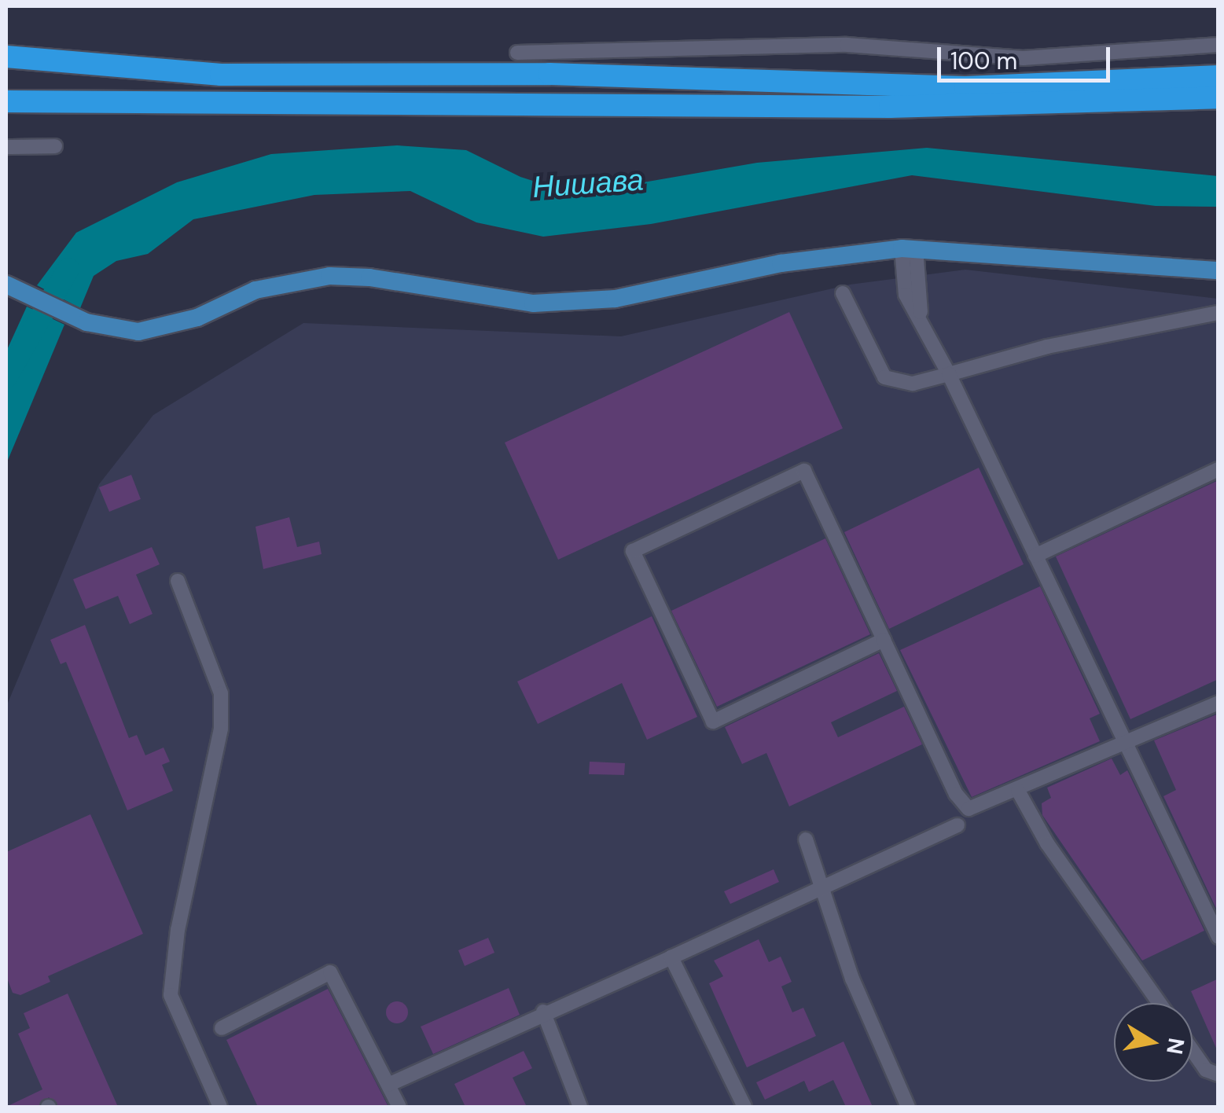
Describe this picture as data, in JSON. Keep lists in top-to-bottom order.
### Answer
{
  "water": ["Нишава"],
  "scale_bar": "100 m",
  "north": "right"
}
